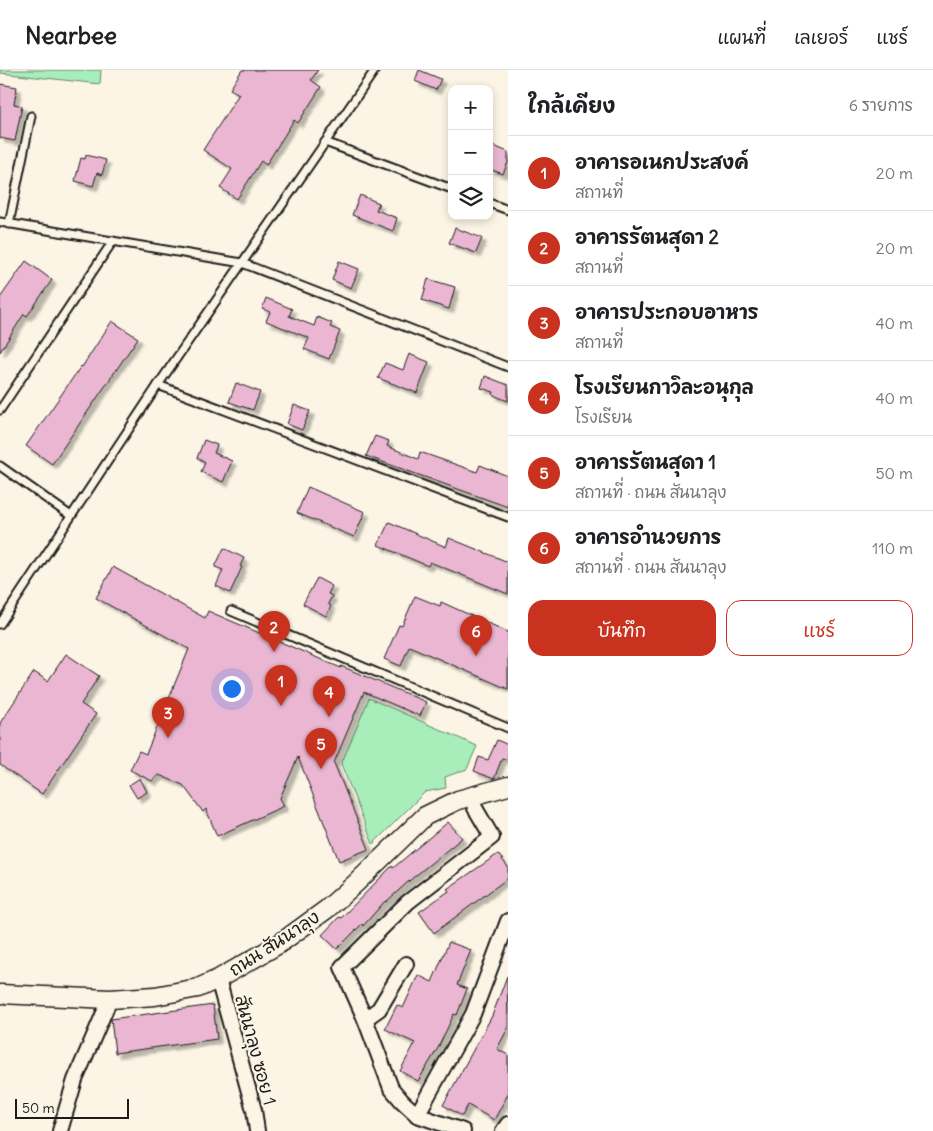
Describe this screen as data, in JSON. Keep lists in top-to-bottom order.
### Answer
{
  "streets": {
    "street": ["ถนน สันนาลุง", "สันนาลุง ซอย 1"]
  },
  "crossings": [
    ["ถนน สันนาลุง", "สันนาลุง ซอย 1"]
  ],
  "scale_bar": "50 m",
  "page": {
    "header": "Nearbee",
    "nav": ["แผนที่", "เลเยอร์", "แชร์"],
    "heading": ["ใกล้เคียง", "6 รายการ"],
    "map_buttons": ["+", "−"],
    "list": [
      {
        "mark": "1",
        "name": "อาคารอเนกประสงค์",
        "note": "สถานที่",
        "value": "20 m"
      },
      {
        "mark": "2",
        "name": "อาคารรัตนสุดา 2",
        "note": "สถานที่",
        "value": "20 m"
      },
      {
        "mark": "3",
        "name": "อาคารประกอบอาหาร",
        "note": "สถานที่",
        "value": "40 m"
      },
      {
        "mark": "4",
        "name": "โรงเรียนกาวิละอนุกุล",
        "note": "โรงเรียน",
        "value": "40 m"
      },
      {
        "mark": "5",
        "name": "อาคารรัตนสุดา 1",
        "note": "สถานที่ · ถนน สันนาลุง",
        "value": "50 m"
      },
      {
        "mark": "6",
        "name": "อาคารอำนวยการ",
        "note": "สถานที่ · ถนน สันนาลุง",
        "value": "110 m"
      }
    ],
    "buttons": ["บันทึก", "แชร์"],
    "pins": [
      "2",
      "6",
      "1",
      "4",
      "3",
      "5"
    ],
    "scale": "50 m"
  }
}
